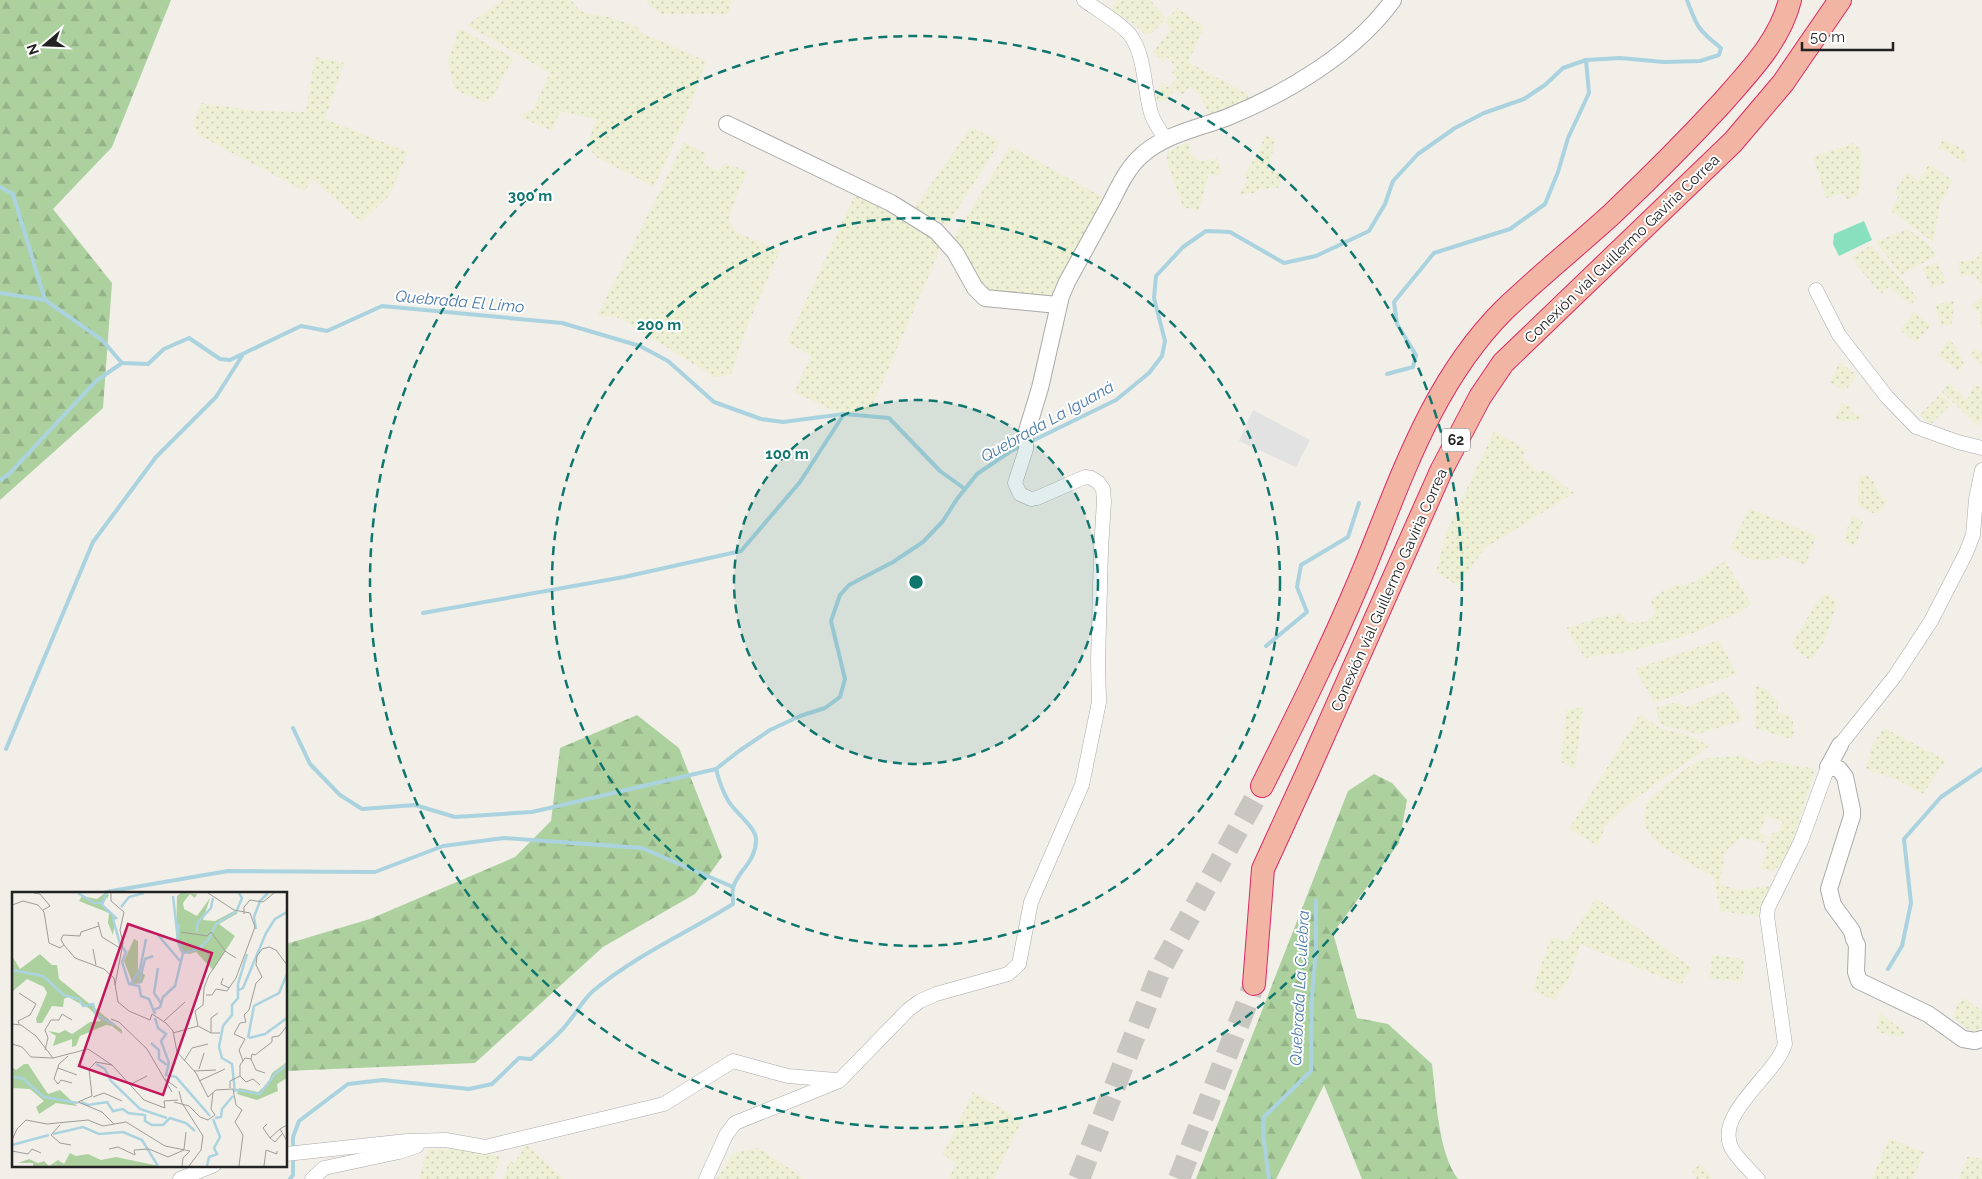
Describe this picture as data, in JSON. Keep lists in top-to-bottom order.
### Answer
{
  "streets": {
    "highway": ["Conexión vial Guillermo Gaviria Correa", "62"]
  },
  "water": ["Quebrada El Limo", "Quebrada La Iguaná", "Quebrada La Culebra"],
  "scale_bar": "50 m",
  "north": "left",
  "rings": ["300 m", "200 m", "100 m"]
}
